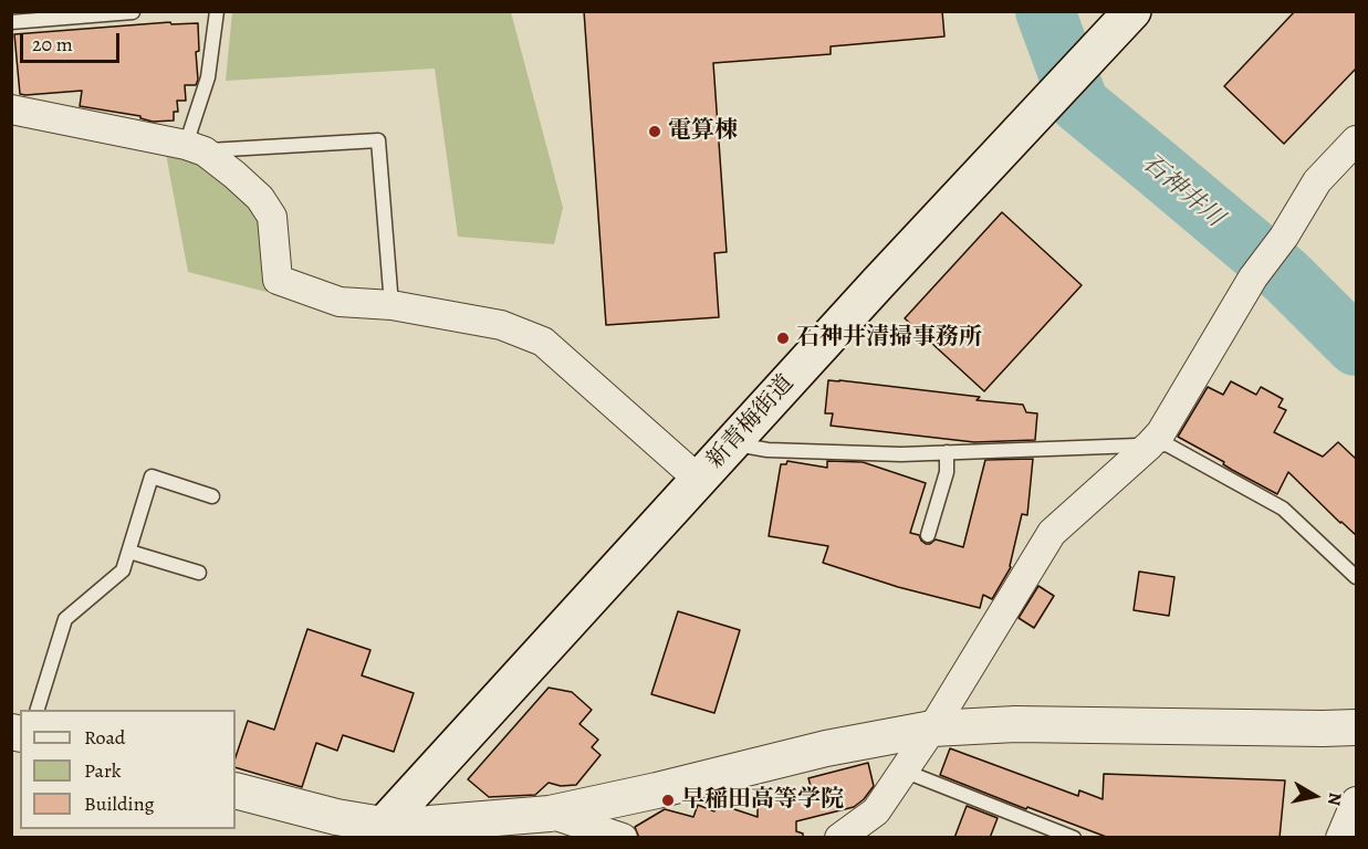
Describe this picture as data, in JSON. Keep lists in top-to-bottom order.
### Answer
{
  "streets": {
    "main road": ["新青梅街道"]
  },
  "water": ["石神井川"],
  "places": ["電算棟", "石神井清掃事務所", "早稲田高等学院"],
  "legend": ["Road", "Park", "Building"],
  "scale_bar": "20 m",
  "north": "right"
}
